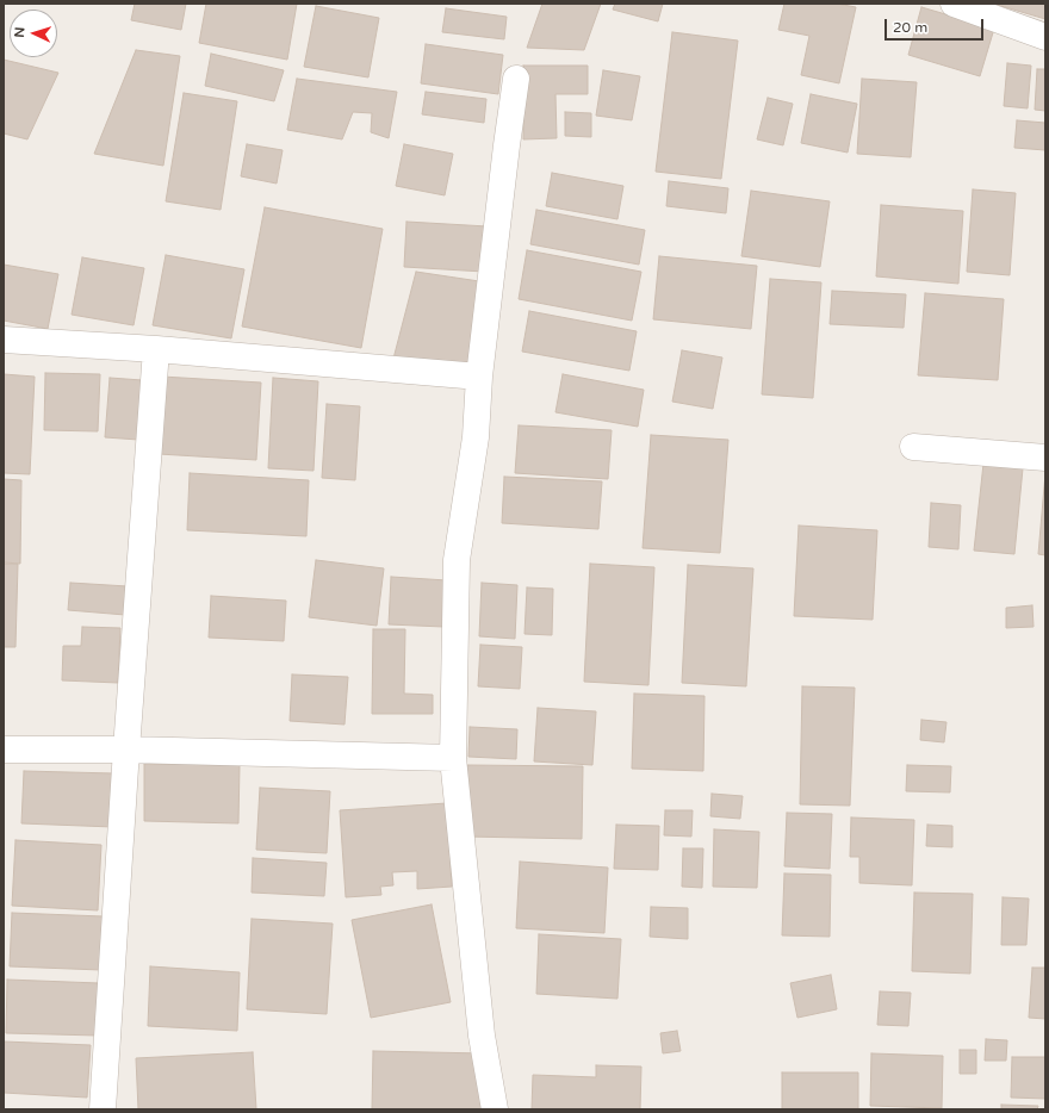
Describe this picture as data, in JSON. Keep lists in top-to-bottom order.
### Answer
{
  "scale_bar": "20 m",
  "north": "left"
}
